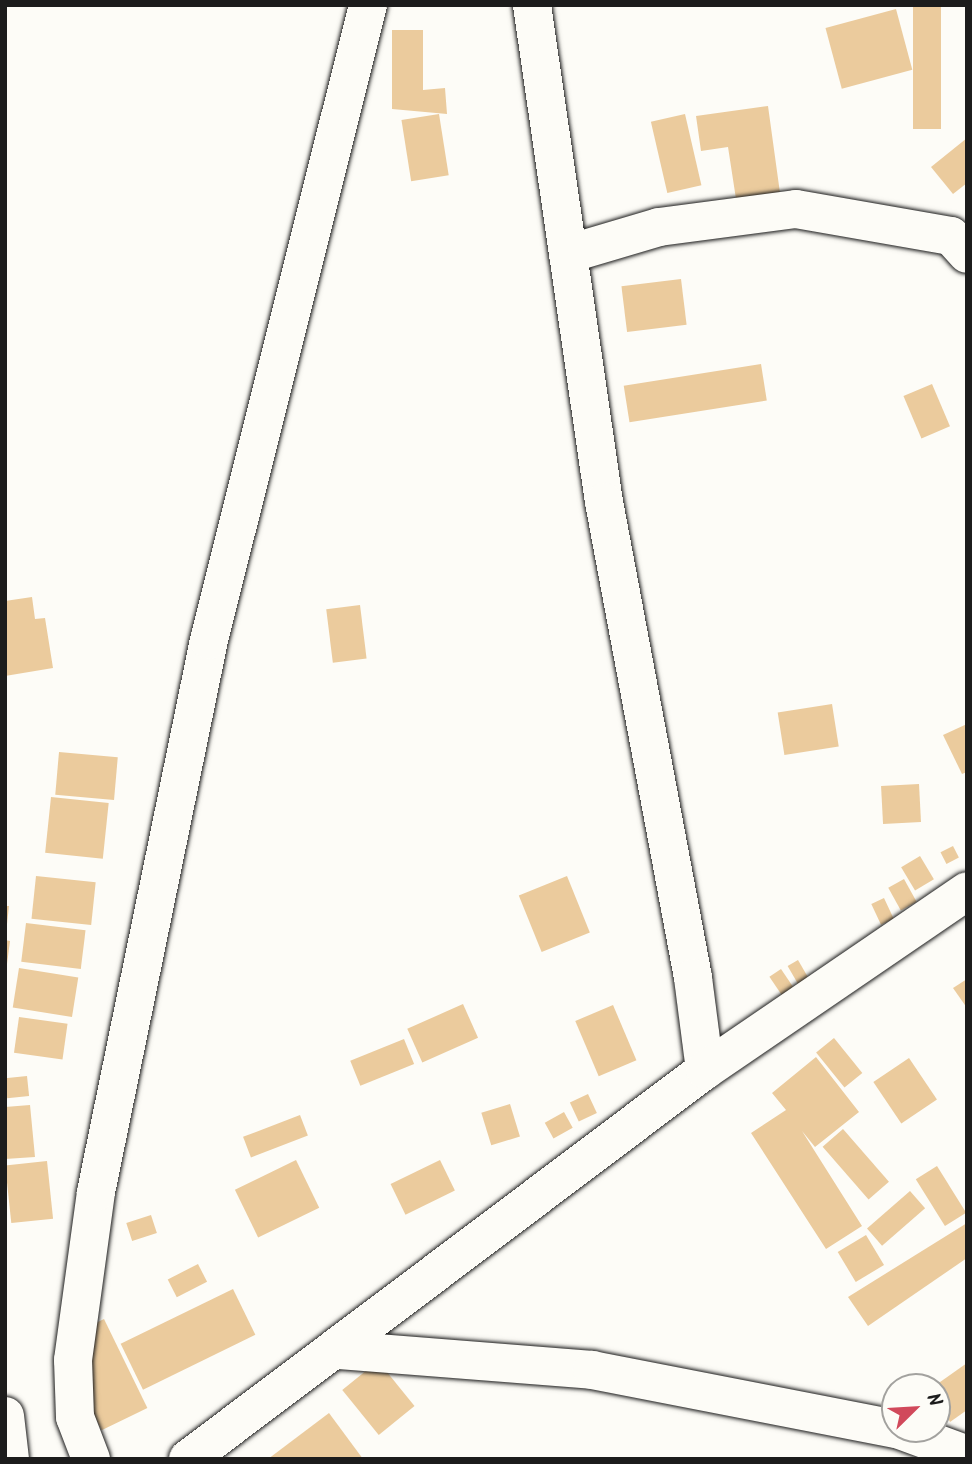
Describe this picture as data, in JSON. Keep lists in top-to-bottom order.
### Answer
{
  "north": "top right"
}
